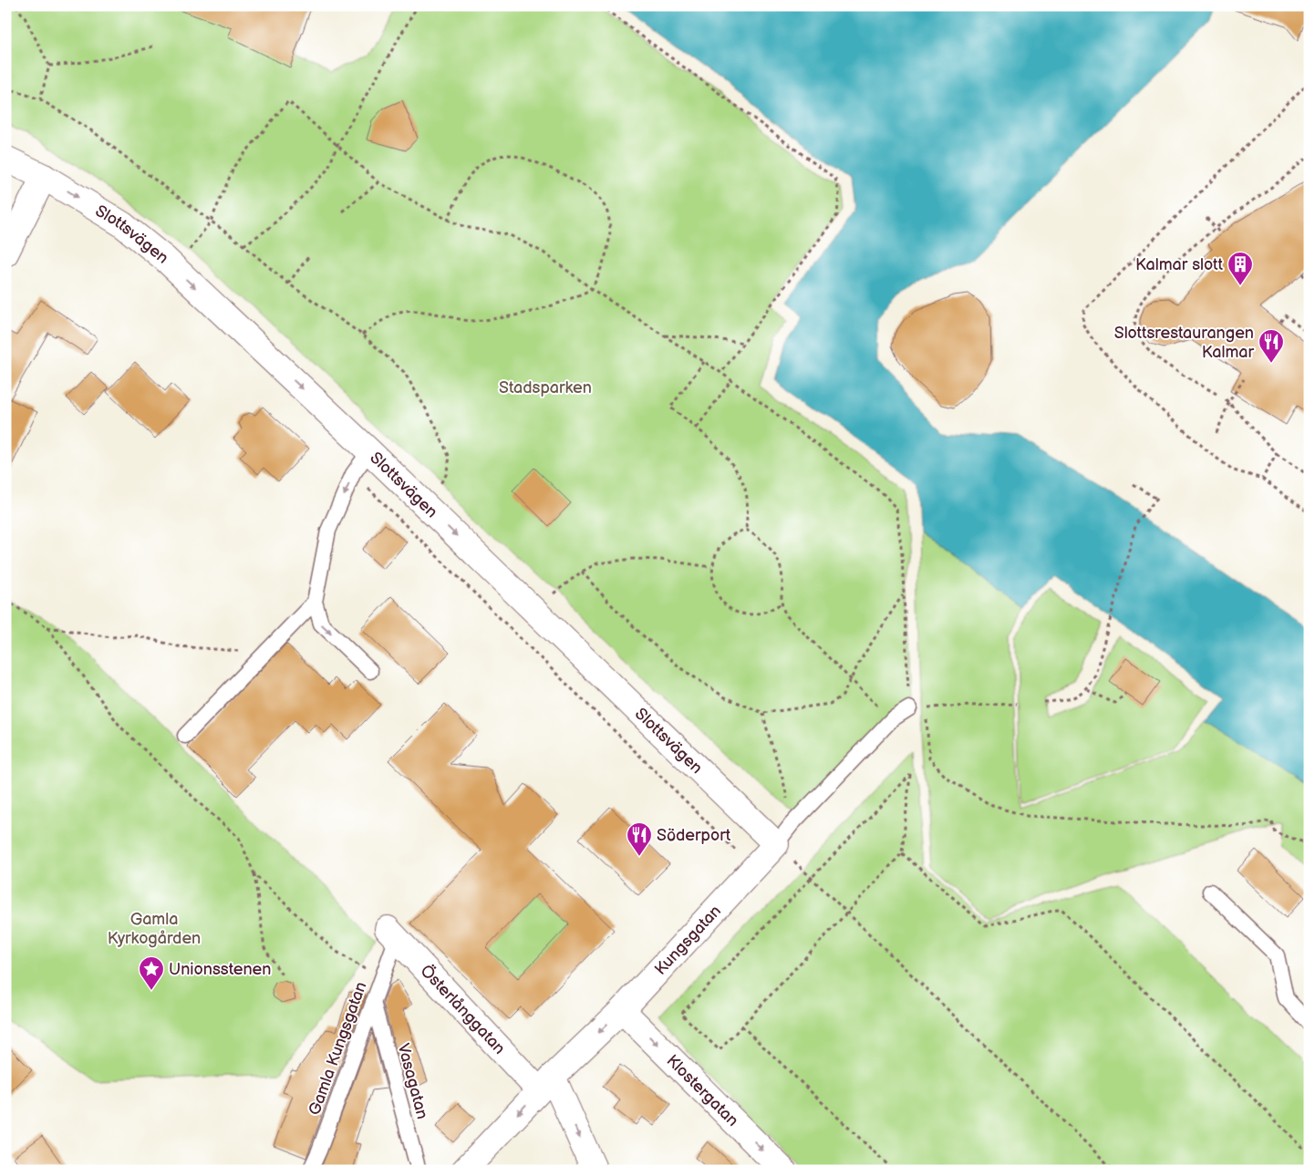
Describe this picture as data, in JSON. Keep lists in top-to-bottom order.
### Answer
{
  "streets": {
    "street": [
      "Slottsvägen",
      "Kungsgatan",
      "Österlånggatan",
      "Klostergatan"
    ],
    "lane": ["Gamla Kungsgatan", "Vasagatan"]
  },
  "crossings": [
    ["Slottsvägen", "Kungsgatan"],
    ["Kungsgatan", "Österlånggatan"],
    ["Kungsgatan", "Klostergatan"],
    ["Österlånggatan", "Gamla Kungsgatan"],
    ["Gamla Kungsgatan", "Vasagatan"]
  ],
  "one_way": ["Slottsvägen", "Klostergatan"],
  "parks": ["Stadsparken", "Gamla Kyrkogården"],
  "places": {
    "building": ["Kalmar slott"],
    "restaurant": ["Slottsrestaurangen Kalmar", "Söderport"],
    "place": ["Unionsstenen"]
  }
}
